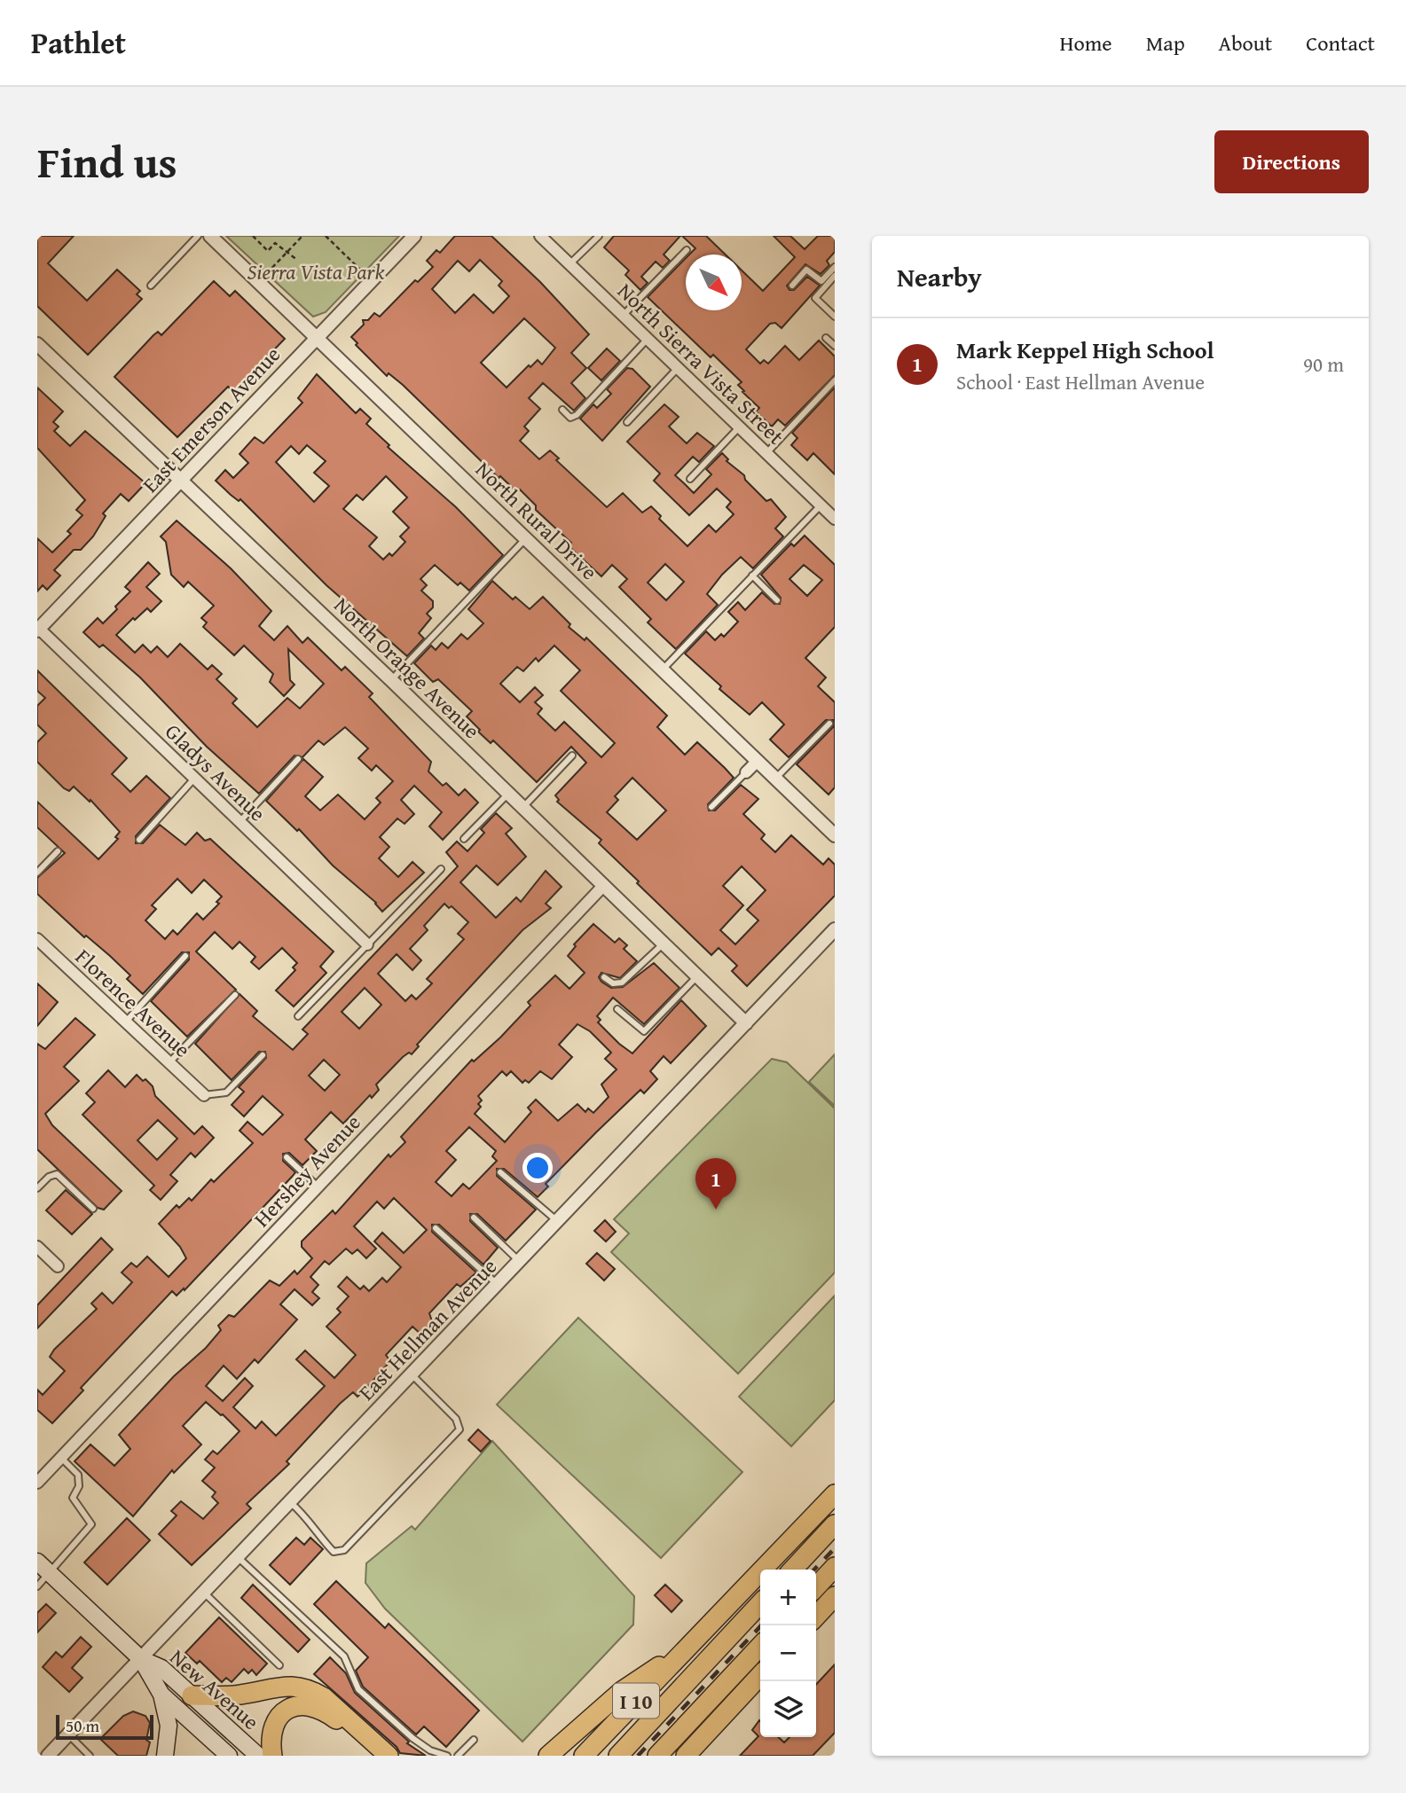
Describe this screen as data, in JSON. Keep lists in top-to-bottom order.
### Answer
{
  "streets": {
    "highway": ["I 10"],
    "main road": ["New Avenue"],
    "street": [
      "North Sierra Vista Street",
      "East Emerson Avenue",
      "North Rural Drive",
      "North Orange Avenue",
      "Gladys Avenue",
      "Florence Avenue",
      "Hershey Avenue",
      "East Hellman Avenue"
    ]
  },
  "crossings": [
    ["East Emerson Avenue", "North Rural Drive"],
    ["East Emerson Avenue", "North Orange Avenue"],
    ["East Emerson Avenue", "Gladys Avenue"],
    ["North Orange Avenue", "Hershey Avenue"],
    ["North Orange Avenue", "East Hellman Avenue"],
    ["East Hellman Avenue", "New Avenue"]
  ],
  "parks": ["Sierra Vista Park"],
  "scale_bar": "50 m",
  "north": "bottom right",
  "page": {
    "header": "Pathlet",
    "nav": [
      "Home",
      "Map",
      "About",
      "Contact"
    ],
    "title": "Find us",
    "buttons": "Directions",
    "heading": "Nearby",
    "list": [
      {
        "mark": "1",
        "name": "Mark Keppel High School",
        "note": "School · East Hellman Avenue",
        "value": "90 m"
      }
    ],
    "pins": "1",
    "map_buttons": ["+", "−"],
    "scale": "50 m"
  }
}
